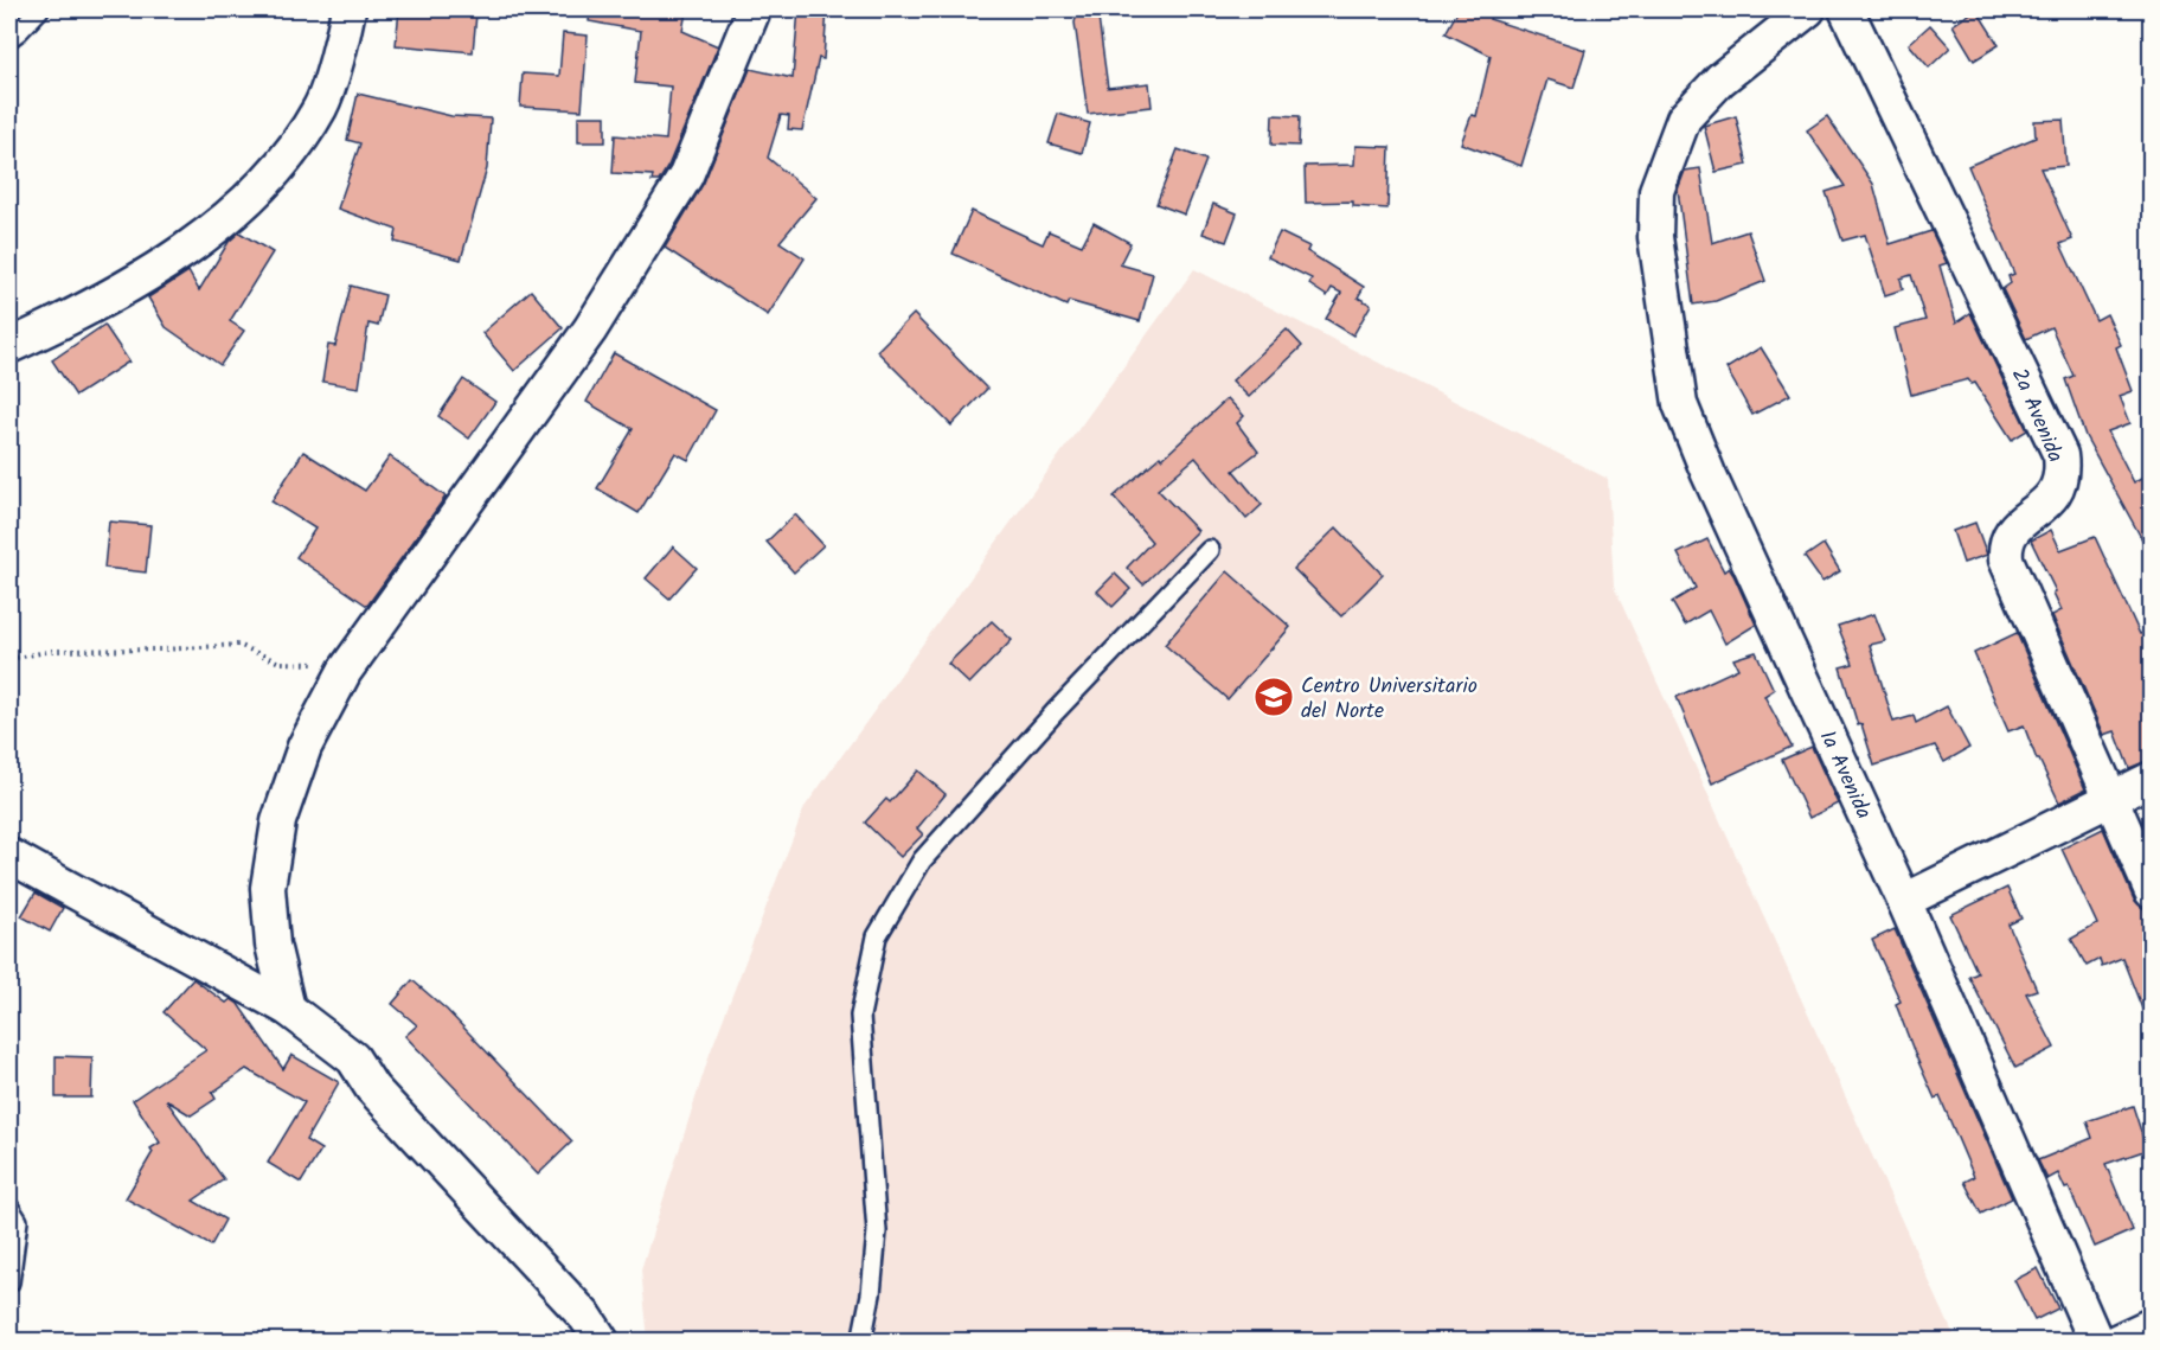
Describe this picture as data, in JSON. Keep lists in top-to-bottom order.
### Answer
{
  "streets": {
    "street": ["2a Avenida", "1a Avenida"]
  },
  "places": {
    "school or university": ["Centro Universitario del Norte"]
  }
}
